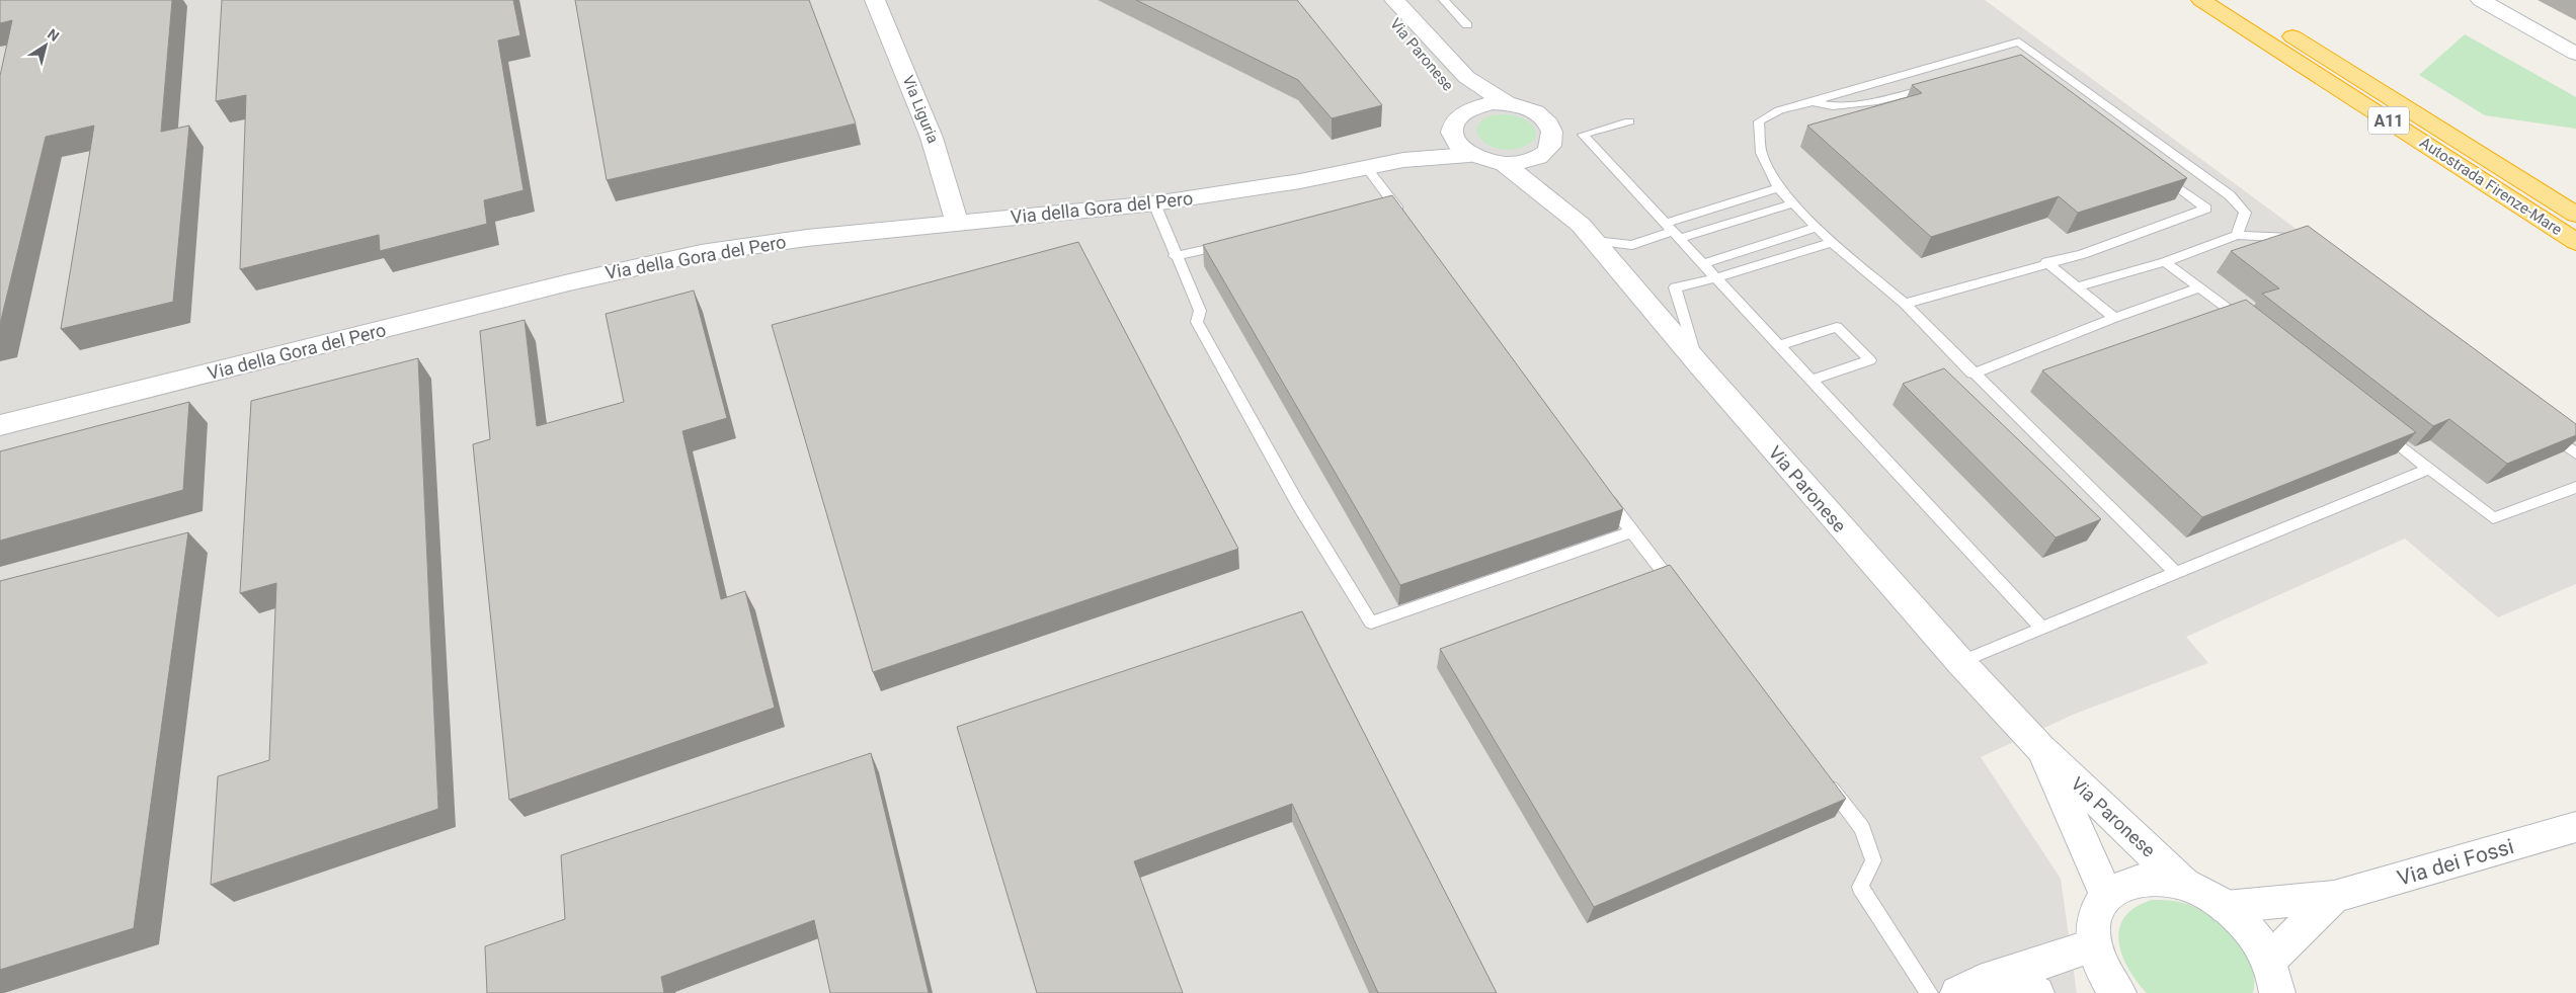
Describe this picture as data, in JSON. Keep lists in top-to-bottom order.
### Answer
{
  "streets": {
    "highway": ["A11", "Autostrada Firenze-Mare"],
    "street": [
      "Via Paronese",
      "Via Liguria",
      "Via della Gora del Pero",
      "Via dei Fossi"
    ]
  },
  "crossings": [
    ["Via Paronese", "Via della Gora del Pero"],
    ["Via Liguria", "Via della Gora del Pero"]
  ],
  "north": "top right"
}
